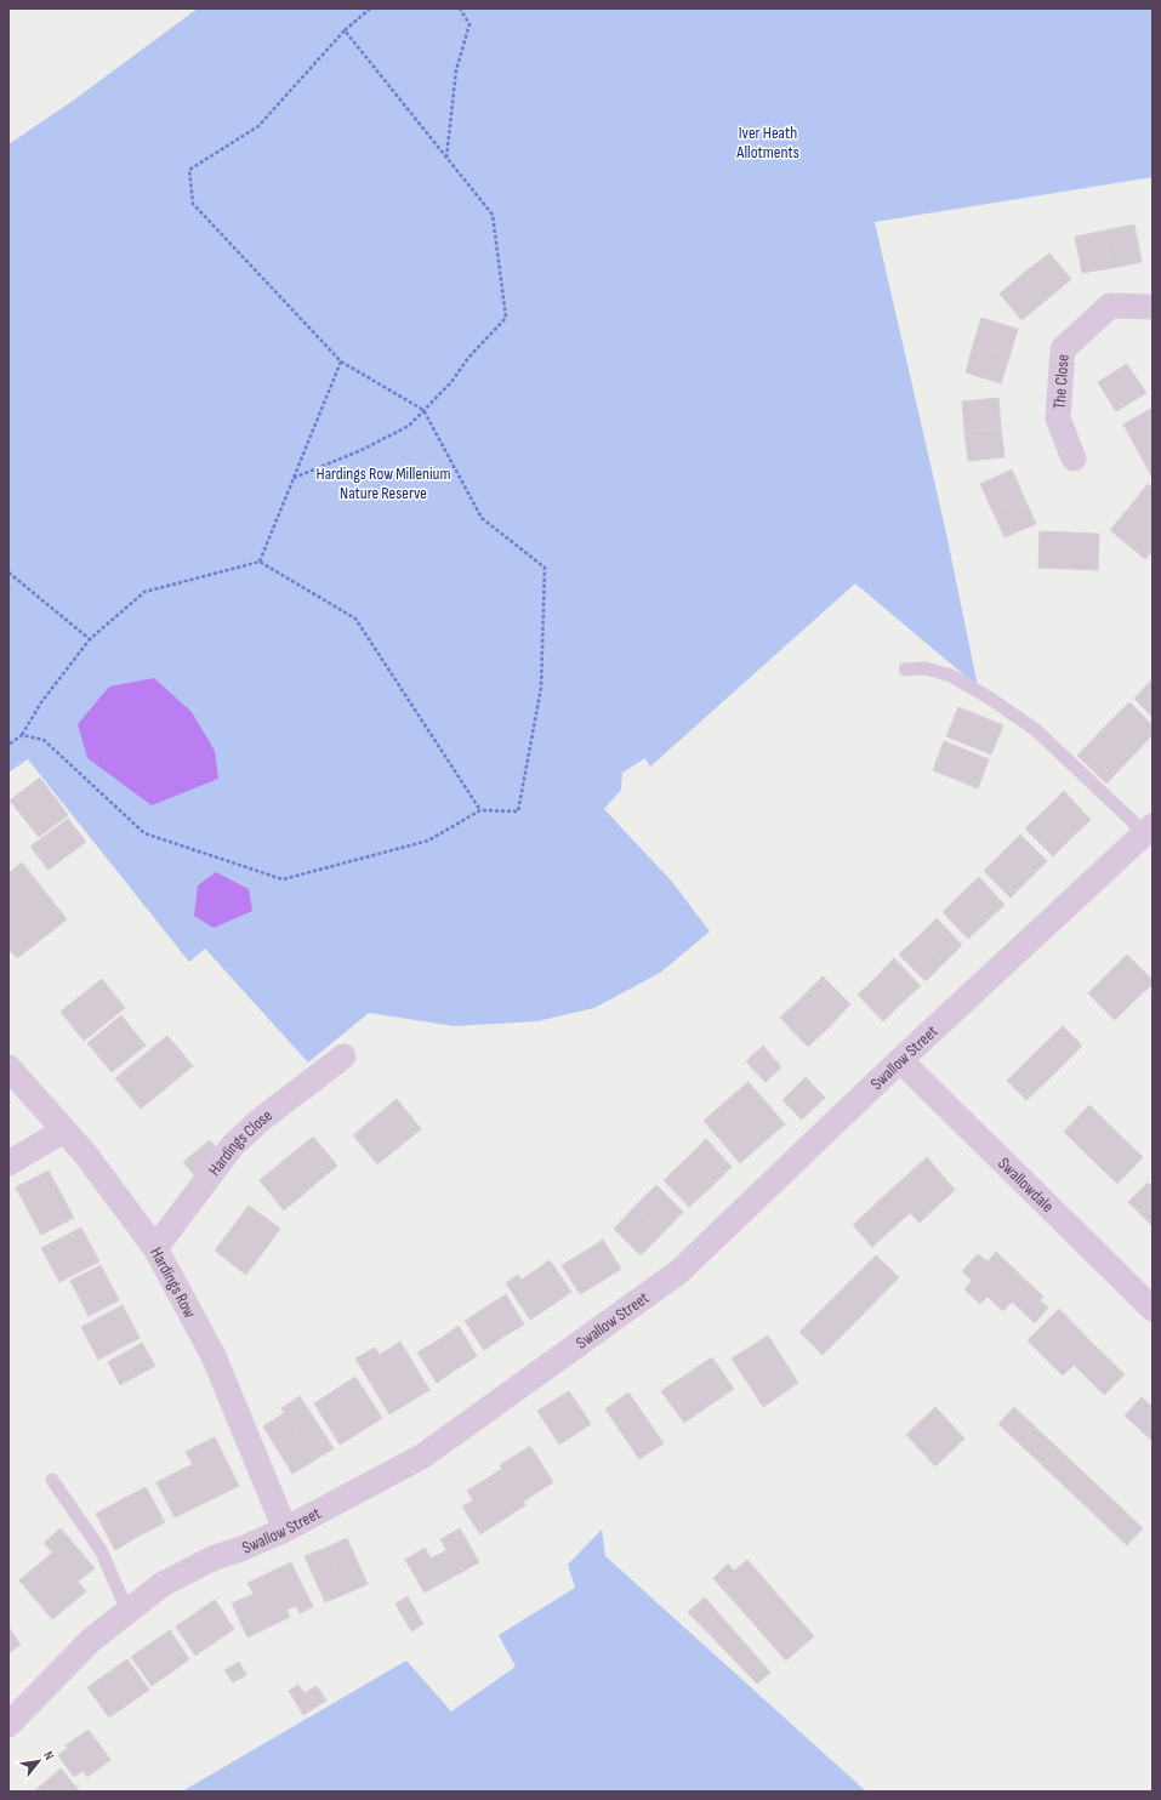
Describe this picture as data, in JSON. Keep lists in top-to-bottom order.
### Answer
{
  "streets": {
    "street": [
      "The Close",
      "Swallow Street",
      "Hardings Close",
      "Swallowdale",
      "Hardings Row"
    ]
  },
  "crossings": [
    ["Swallow Street", "Swallowdale"],
    ["Swallow Street", "Hardings Row"],
    ["Hardings Close", "Hardings Row"]
  ],
  "parks": ["Iver Heath Allotments", "Hardings Row Millenium Nature Reserve"],
  "north": "top right"
}
